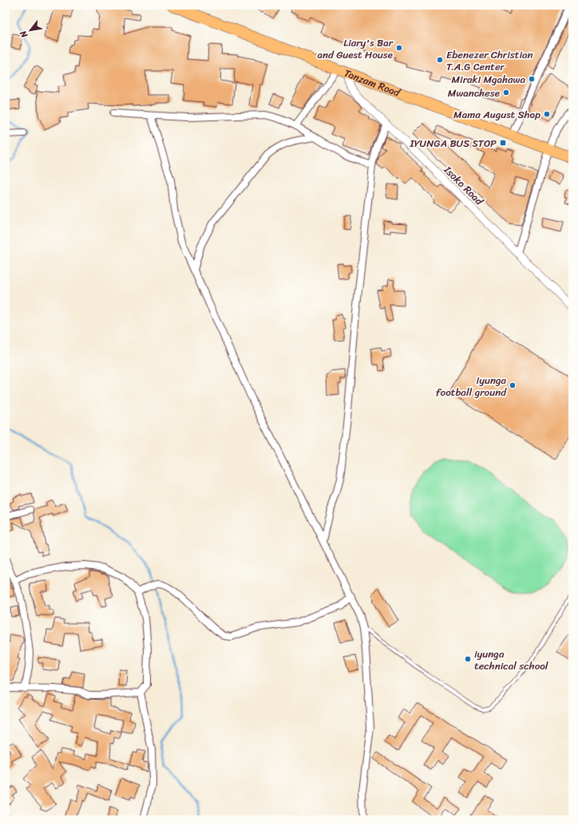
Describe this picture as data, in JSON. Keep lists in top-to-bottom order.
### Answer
{
  "streets": {
    "highway": ["Tanzam Road"],
    "street": ["Isoko Road"]
  },
  "crossings": [
    ["Tanzam Road", "Isoko Road"]
  ],
  "places": {
    "other": [
      "Liary's Bar and Guest House",
      "Ebenezer Christian T.A.G Center",
      "Miraki Mgahawa",
      "Mwanchese",
      "Mama August Shop",
      "iyunga football ground",
      "iyunga technical school"
    ],
    "transit": ["IYUNGA BUS STOP"]
  },
  "north": "bottom left"
}
